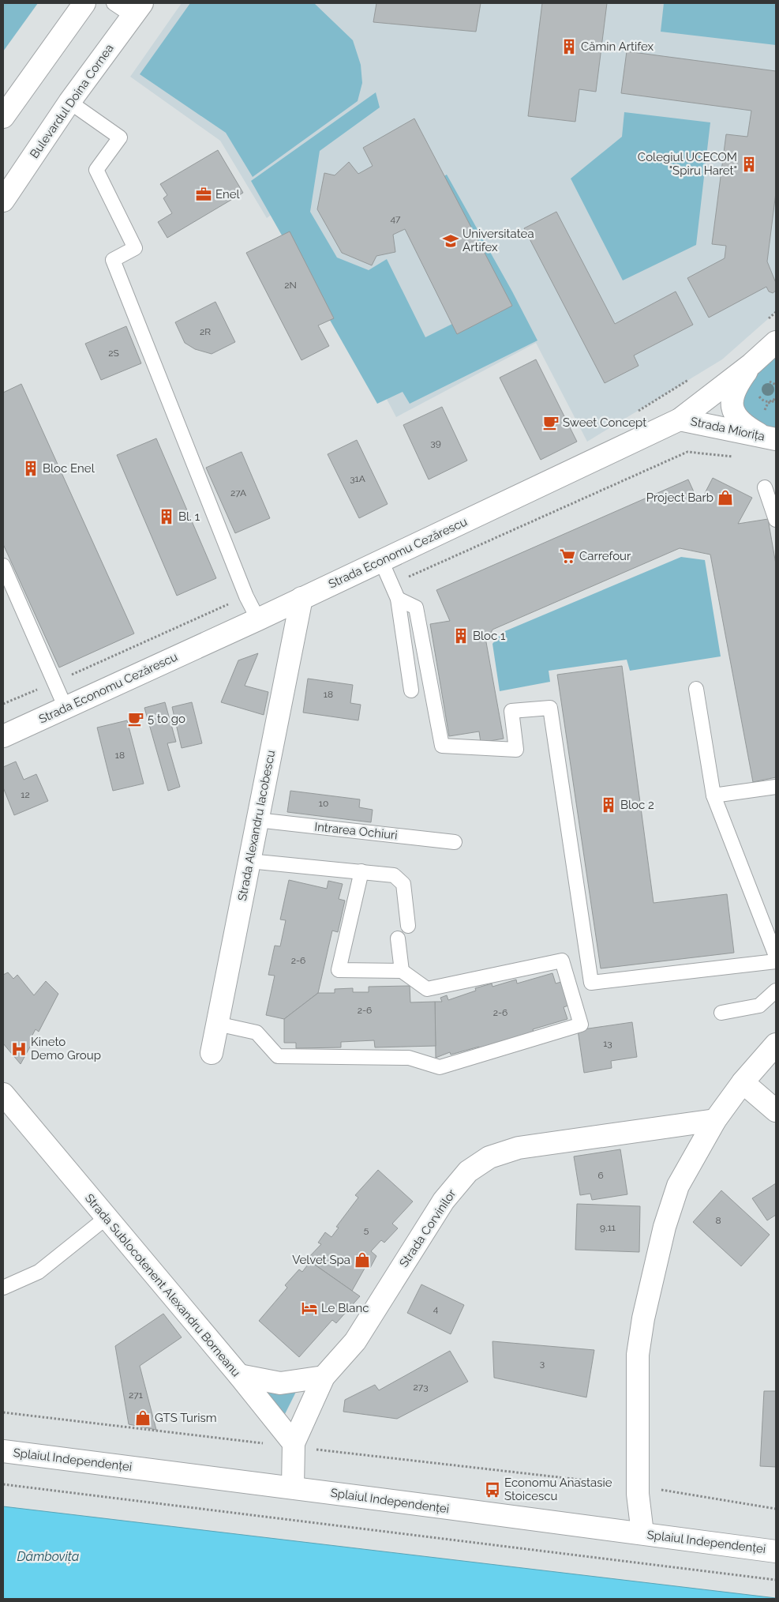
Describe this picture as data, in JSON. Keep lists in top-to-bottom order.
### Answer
{
  "streets": {
    "street": [
      "Bulevardul Doina Cornea",
      "Strada Miorița",
      "Strada Economu Cezărescu",
      "Strada Alexandru Iacobescu",
      "Strada Corvinilor",
      "Strada Sublocotenent Alexandru Borneanu",
      "Splaiul Independenței"
    ],
    "lane": ["Intrarea Ochiuri"]
  },
  "crossings": [
    ["Strada Miorița", "Strada Economu Cezărescu"],
    ["Strada Economu Cezărescu", "Strada Alexandru Iacobescu"],
    ["Strada Alexandru Iacobescu", "Intrarea Ochiuri"],
    ["Strada Corvinilor", "Strada Sublocotenent Alexandru Borneanu"]
  ],
  "water": ["Dâmbovița"],
  "places": {
    "building": [
      "Cămin Artifex",
      "Colegiul UCECOM \"Spiru Haret\"",
      "Bloc Enel",
      "Bl. 1",
      "Bloc 1",
      "Bloc 2"
    ],
    "office": ["Enel"],
    "school or university": ["Universitatea Artifex"],
    "cafe": ["Sweet Concept", "5 to go"],
    "shop": ["Project Barb", "Velvet Spa", "GTS Turism"],
    "supermarket": ["Carrefour"],
    "hospital": ["Kineto Demo Group"],
    "hotel": ["Le Blanc"],
    "bus stop": ["Economu Anastasie Stoicescu"]
  },
  "house_numbers": [
    "47",
    "2N",
    "2R",
    "2S",
    "39",
    "31A",
    "27A",
    "18",
    "18",
    "12",
    "10",
    "2-6",
    "2-6",
    "2-6",
    "13",
    "6",
    "8",
    "9,11",
    "5",
    "4",
    "3",
    "273",
    "271"
  ]
}
